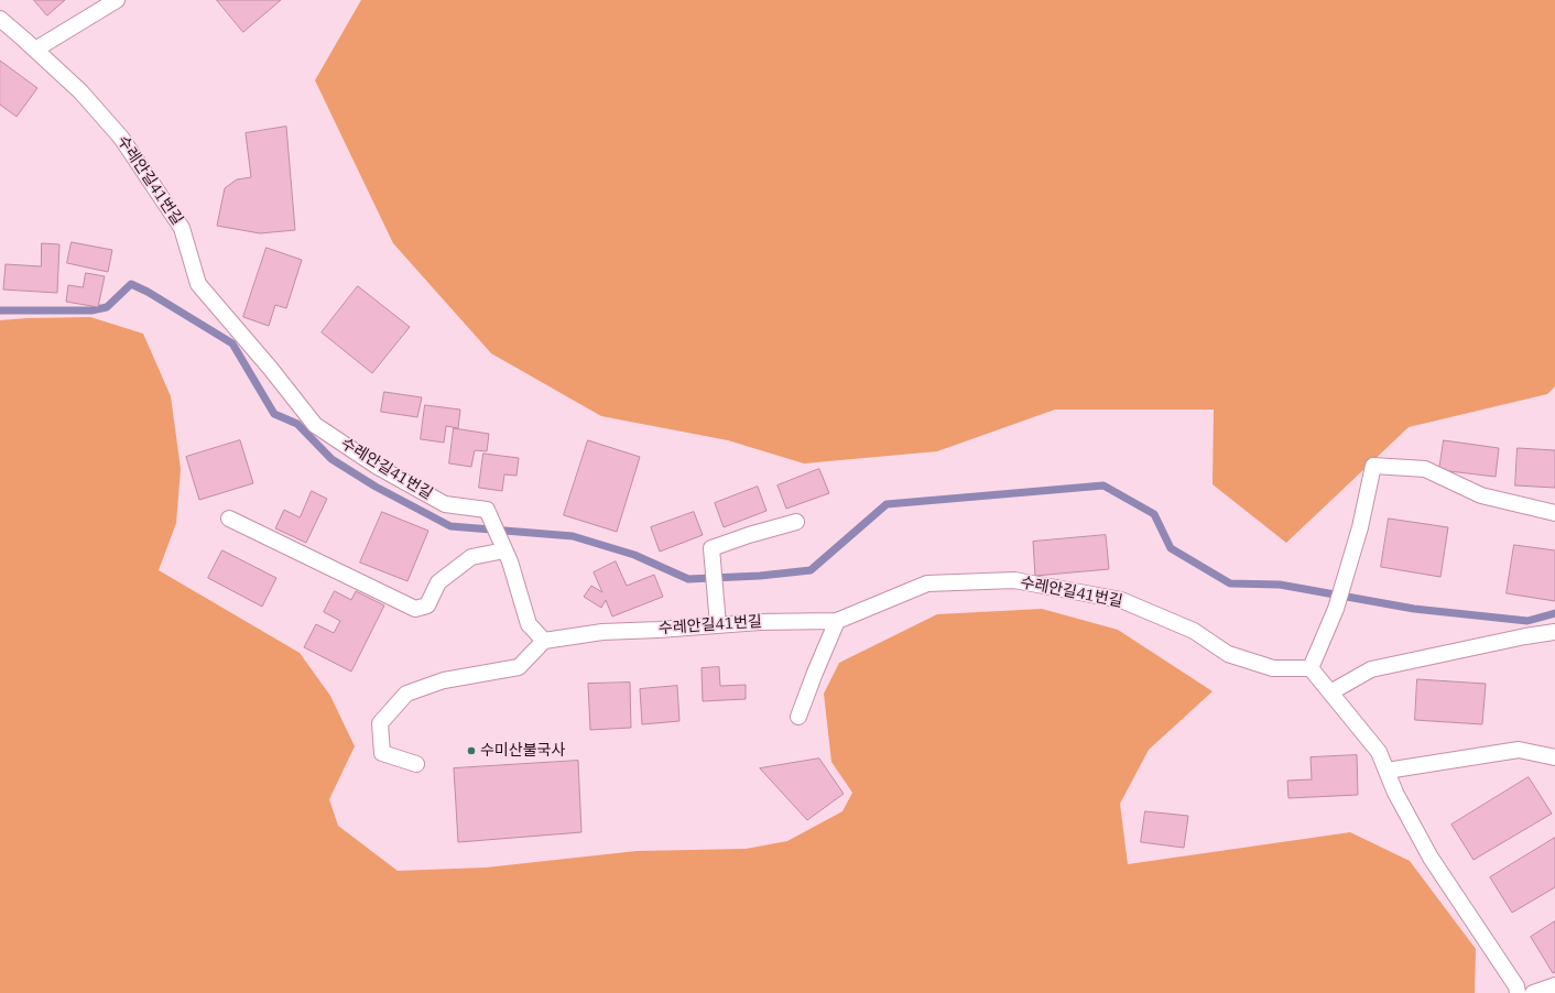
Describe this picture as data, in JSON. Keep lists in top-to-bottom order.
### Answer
{
  "streets": {
    "lane": ["수레안길41번길"]
  },
  "places": ["수미산불국사"]
}
